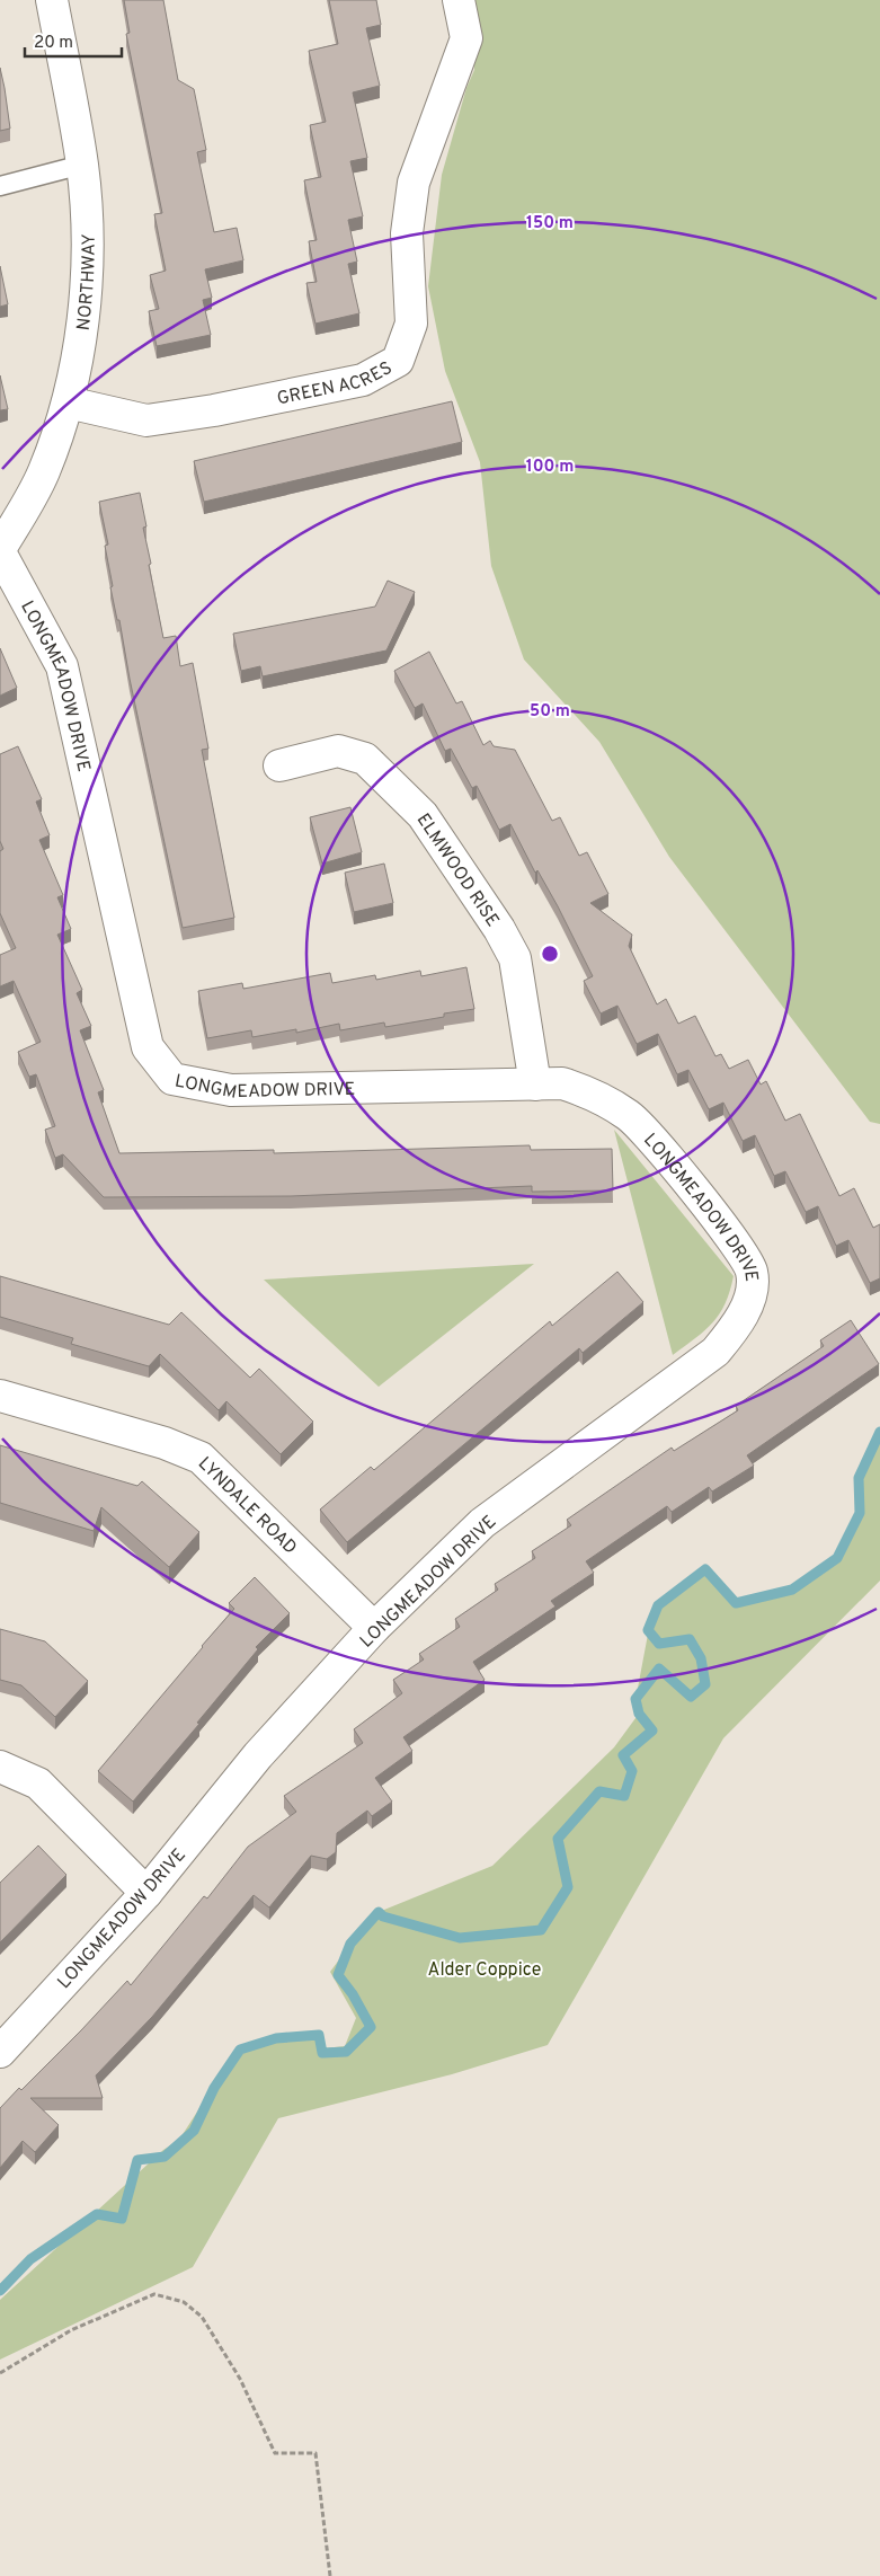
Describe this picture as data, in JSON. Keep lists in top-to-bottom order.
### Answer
{
  "streets": {
    "street": [
      "NORTHWAY",
      "GREEN ACRES",
      "LONGMEADOW DRIVE",
      "ELMWOOD RISE",
      "LYNDALE ROAD"
    ]
  },
  "crossings": [
    ["NORTHWAY", "GREEN ACRES"],
    ["NORTHWAY", "LONGMEADOW DRIVE"],
    ["LONGMEADOW DRIVE", "ELMWOOD RISE"],
    ["LONGMEADOW DRIVE", "LYNDALE ROAD"]
  ],
  "parks": ["Alder Coppice"],
  "scale_bar": "20 m",
  "rings": ["150 m", "100 m", "50 m"]
}
